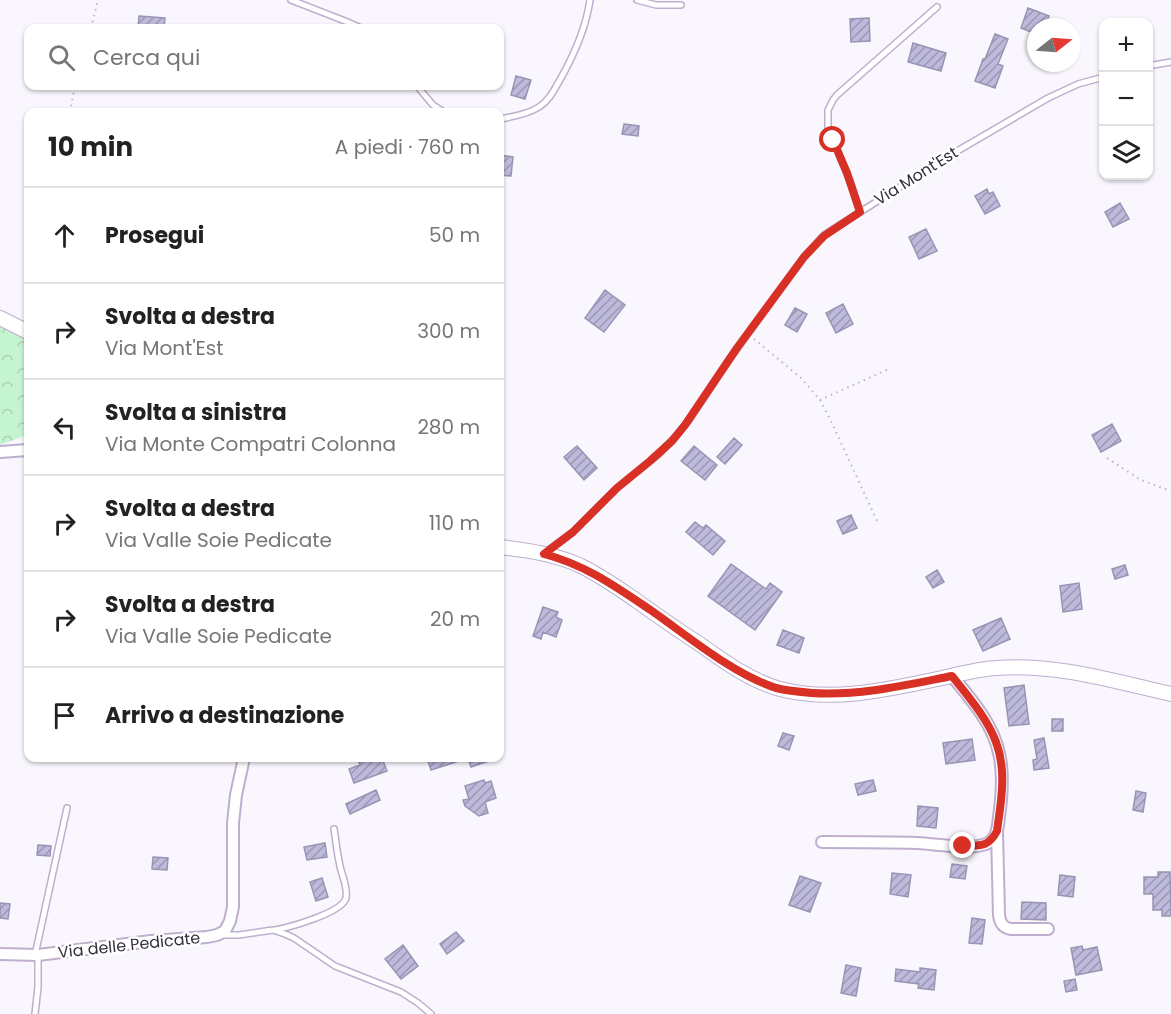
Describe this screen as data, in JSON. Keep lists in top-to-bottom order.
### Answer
{
  "streets": {
    "street": ["Via delle Pedicate"],
    "lane": ["Via Mont'Est"]
  },
  "north": "right",
  "page": {
    "map_buttons": ["+", "−"],
    "search": "Cerca qui",
    "heading": ["10 min", "A piedi · 760 m"],
    "list": [
      ["Prosegui", "50 m"],
      ["Svolta a destra", "Via Mont'Est", "300 m"],
      ["Svolta a sinistra", "Via Monte Compatri Colonna", "280 m"],
      ["Svolta a destra", "Via Valle Soie Pedicate", "110 m"],
      ["Svolta a destra", "Via Valle Soie Pedicate", "20 m"],
      "Arrivo a destinazione"
    ]
  }
}
